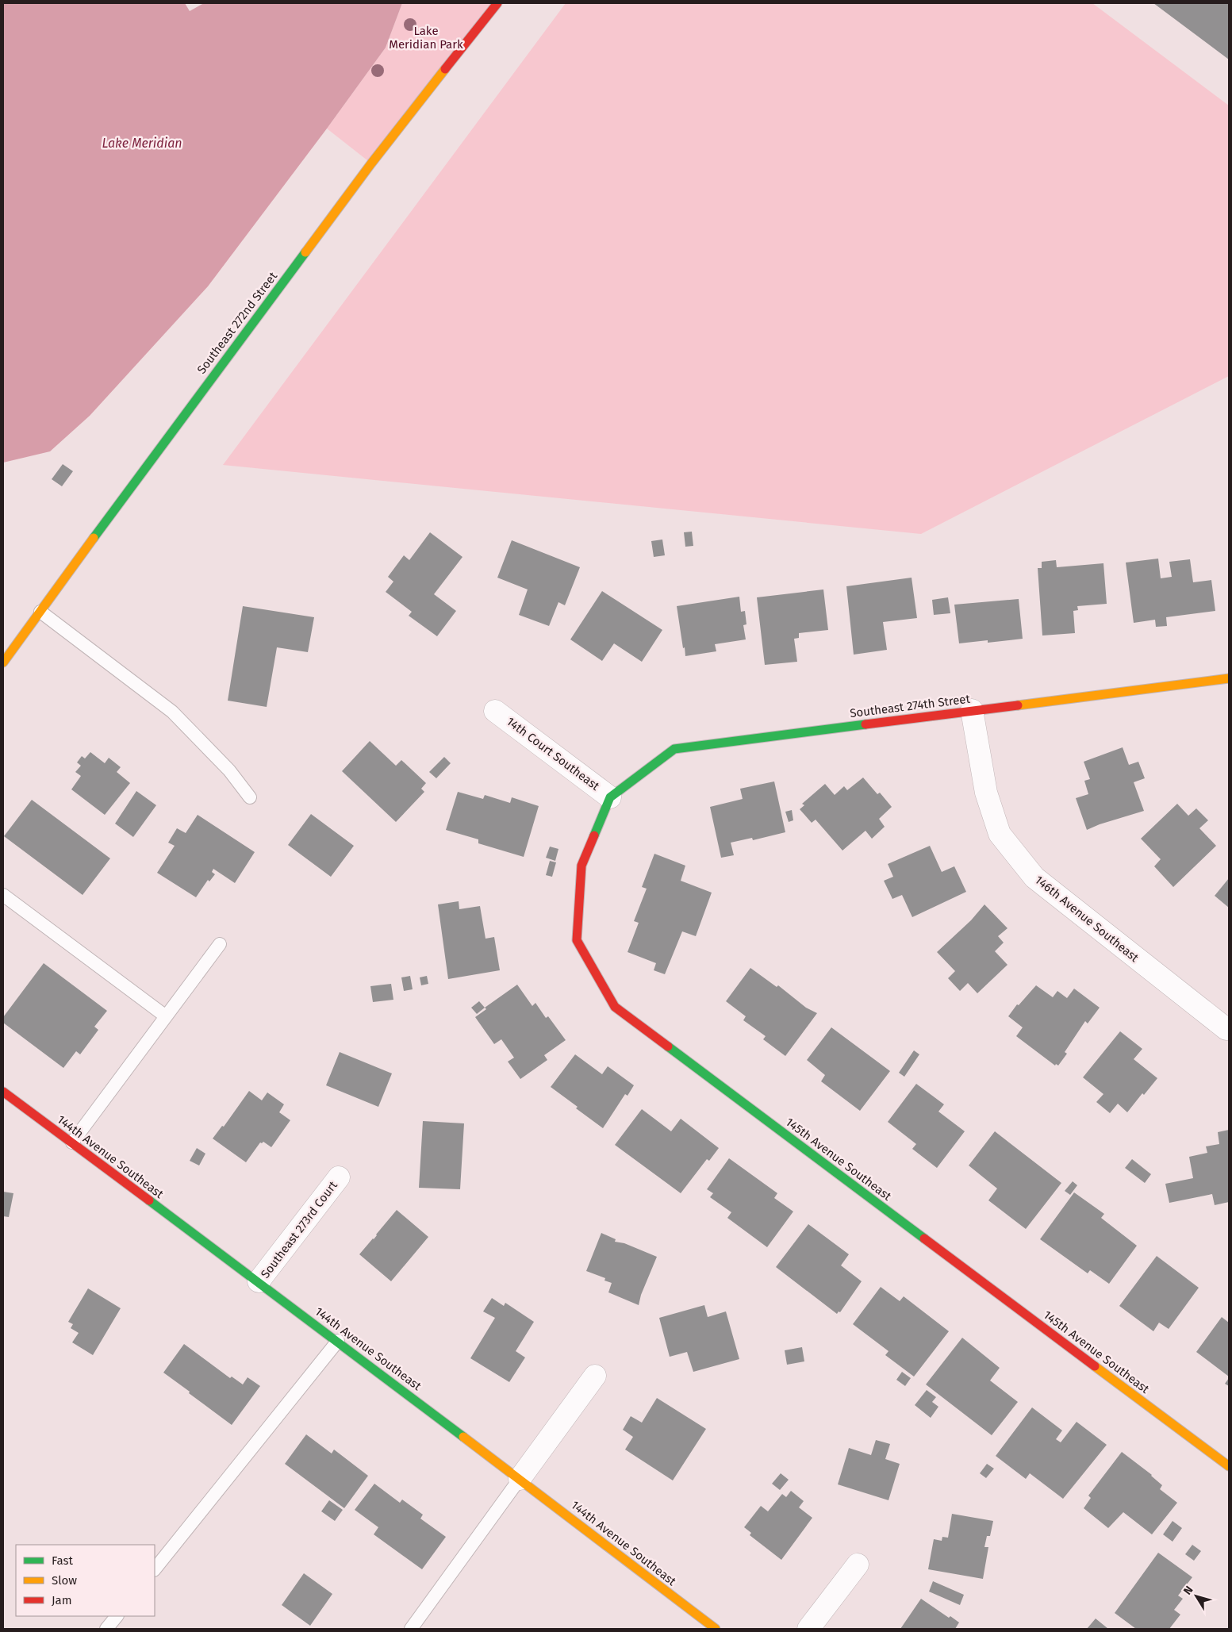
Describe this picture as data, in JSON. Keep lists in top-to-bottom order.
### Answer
{
  "streets": {
    "street": [
      "Southeast 272nd Street",
      "Southeast 274th Street",
      "14th Court Southeast",
      "146th Avenue Southeast",
      "144th Avenue Southeast",
      "145th Avenue Southeast",
      "Southeast 273rd Court"
    ]
  },
  "crossings": [
    ["Southeast 274th Street", "14th Court Southeast"],
    ["Southeast 274th Street", "146th Avenue Southeast"],
    ["Southeast 274th Street", "145th Avenue Southeast"],
    ["14th Court Southeast", "145th Avenue Southeast"],
    ["144th Avenue Southeast", "Southeast 273rd Court"]
  ],
  "water": ["Lake Meridian"],
  "parks": ["Lake Meridian Park"],
  "legend": ["Fast", "Slow", "Jam"],
  "north": "top left"
}
